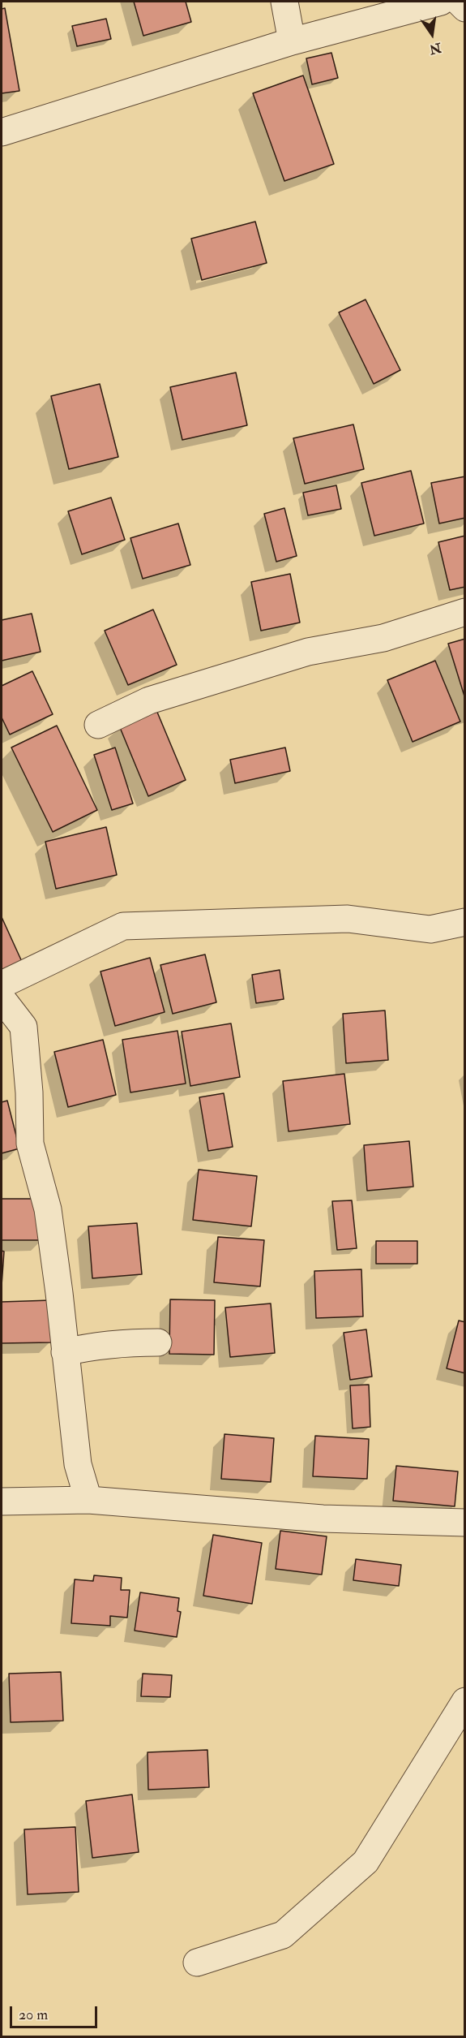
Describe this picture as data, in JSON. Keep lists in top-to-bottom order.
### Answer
{
  "scale_bar": "20 m",
  "north": "bottom"
}
